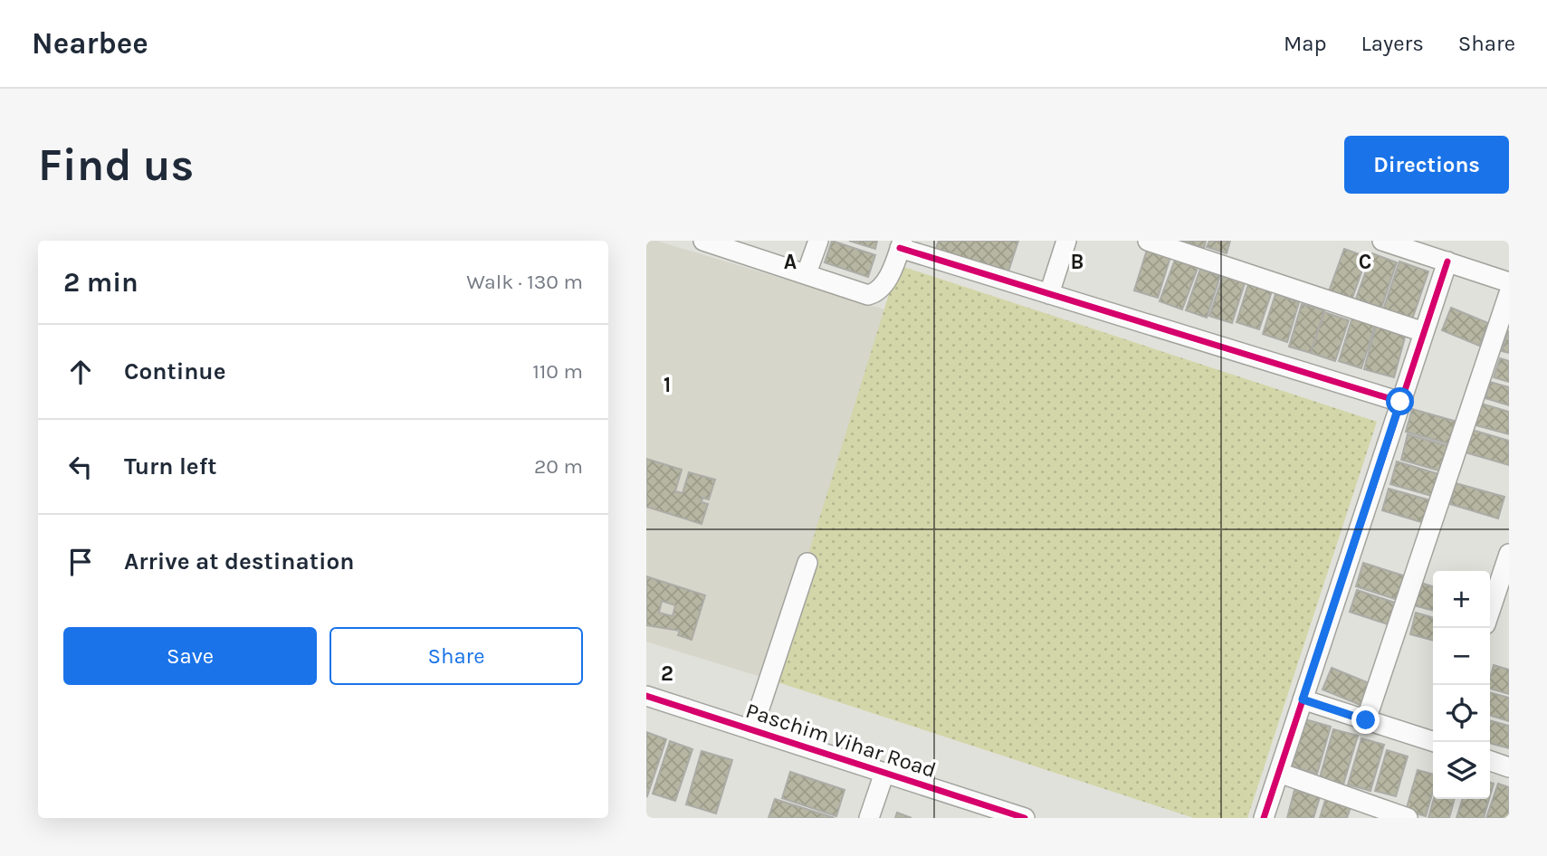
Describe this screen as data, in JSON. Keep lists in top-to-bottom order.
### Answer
{
  "streets": {
    "street": ["Paschim Vihar Road"]
  },
  "page": {
    "header": "Nearbee",
    "nav": ["Map", "Layers", "Share"],
    "buttons": [
      "Directions",
      ["Save", "Share"]
    ],
    "title": "Find us",
    "heading": ["2 min", "Walk · 130 m"],
    "list": [
      ["Continue", "110 m"],
      ["Turn left", "20 m"],
      "Arrive at destination"
    ],
    "map_buttons": ["+", "−"]
  },
  "grid": {
    "columns": ["A", "B", "C"],
    "rows": ["1", "2"]
  }
}
